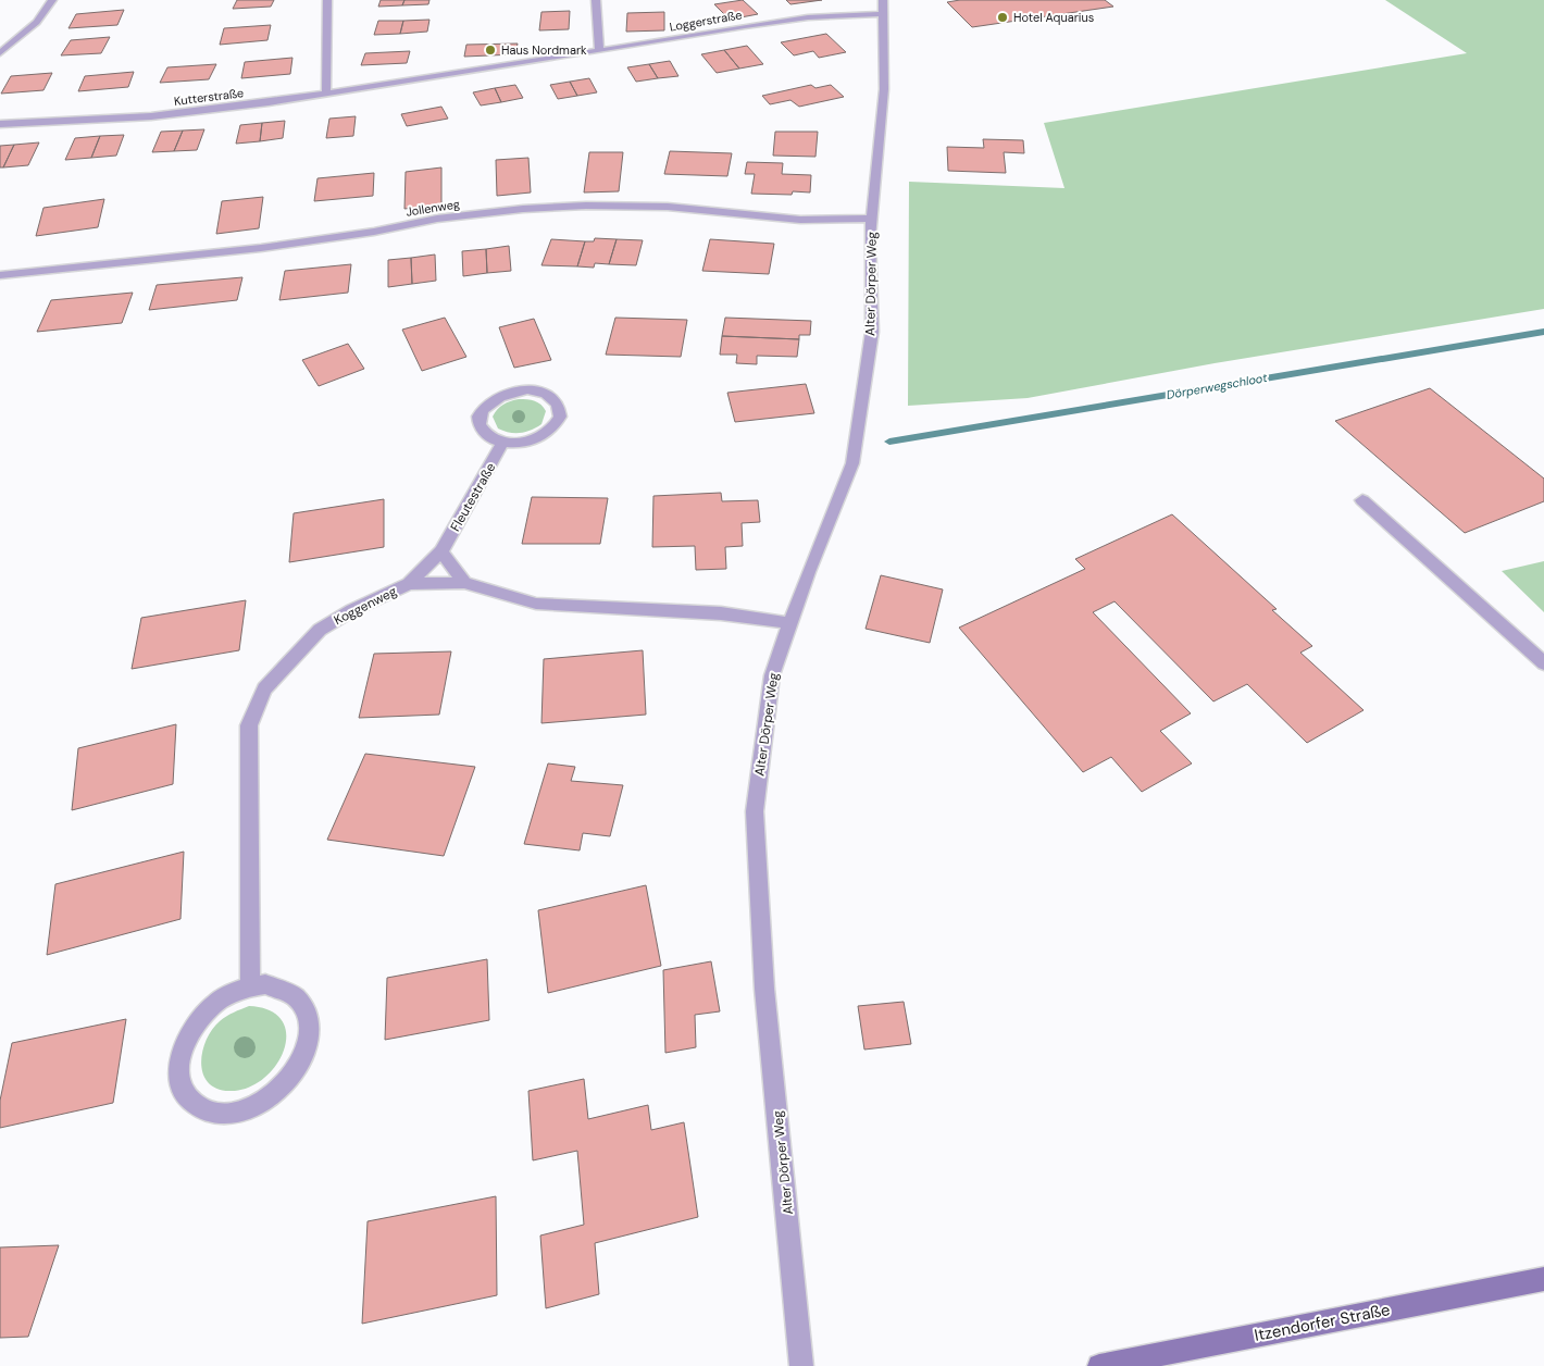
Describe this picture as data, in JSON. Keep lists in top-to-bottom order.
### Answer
{
  "streets": {
    "street": [
      "Loggerstraße",
      "Kutterstraße",
      "Jollenweg",
      "Alter Dörper Weg",
      "Fleutestraße",
      "Koggenweg",
      "Itzendorfer Straße"
    ]
  },
  "crossings": [
    ["Loggerstraße", "Kutterstraße"],
    ["Loggerstraße", "Alter Dörper Weg"],
    ["Jollenweg", "Alter Dörper Weg"],
    ["Alter Dörper Weg", "Koggenweg"],
    ["Fleutestraße", "Koggenweg"]
  ],
  "water": ["Dörperwegschloot"],
  "places": ["Hotel Aquarius", "Haus Nordmark"]
}
